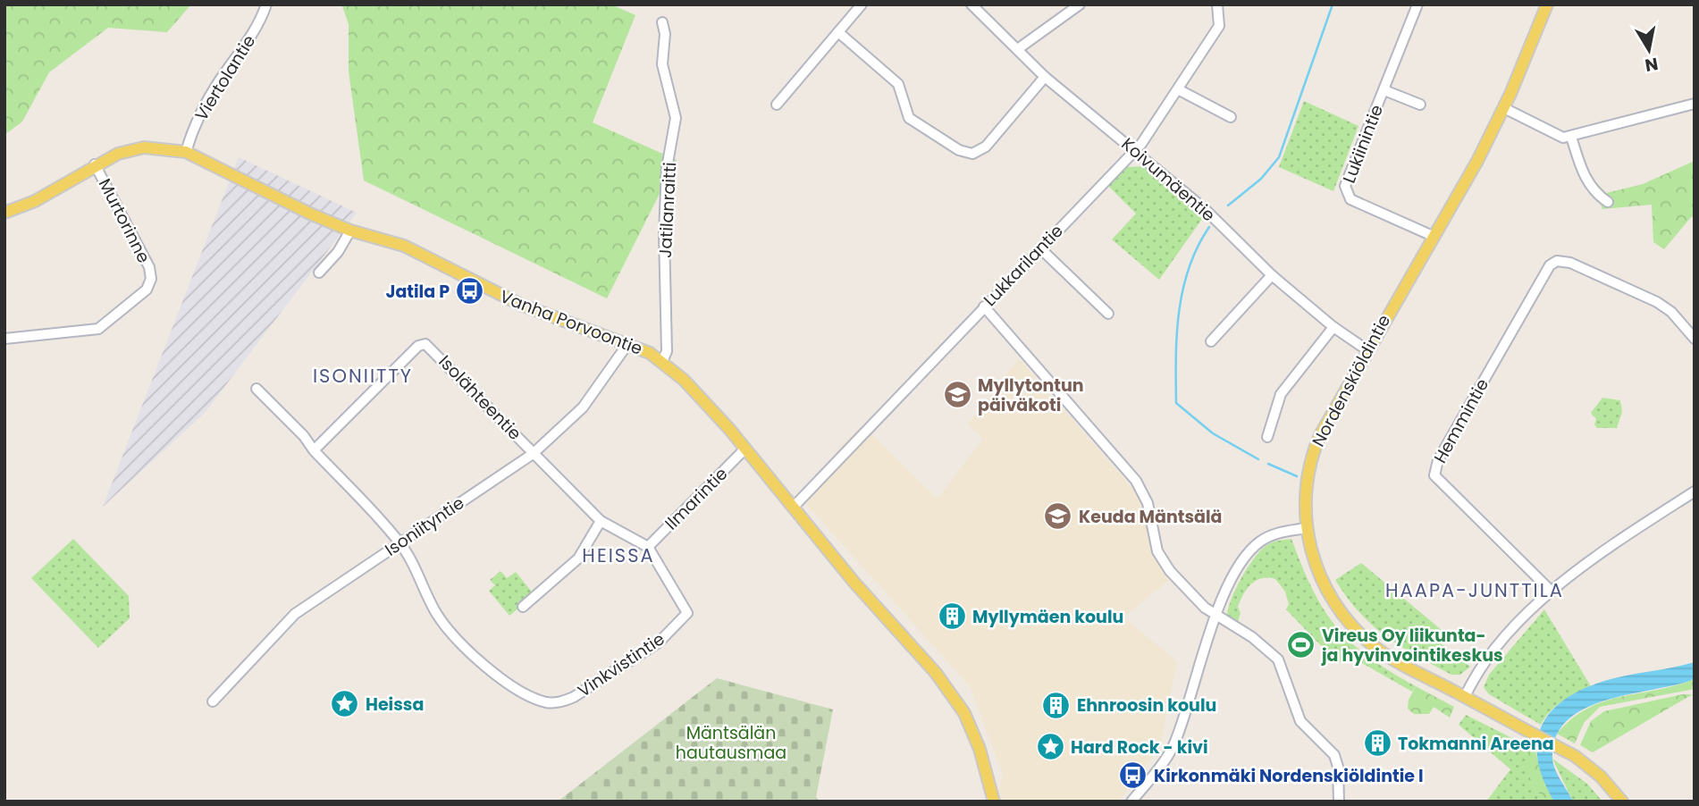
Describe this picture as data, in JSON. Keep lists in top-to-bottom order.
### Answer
{
  "streets": {
    "main road": ["Vanha Porvoontie", "Nordenskiöldintie"],
    "street": [
      "Viertolantie",
      "Lukiinintie",
      "Koivumäentie",
      "Jatilanraitti",
      "Murtorinne",
      "Lukkarilantie",
      "Isolähteentie",
      "Hemmintie",
      "Ilmarintie",
      "Isoniityntie",
      "Vinkvistintie"
    ]
  },
  "crossings": [
    ["Viertolantie", "Vanha Porvoontie"],
    ["Lukiinintie", "Nordenskiöldintie"],
    ["Koivumäentie", "Lukkarilantie"],
    ["Koivumäentie", "Nordenskiöldintie"],
    ["Jatilanraitti", "Vanha Porvoontie"],
    ["Murtorinne", "Vanha Porvoontie"],
    ["Lukkarilantie", "Vanha Porvoontie"],
    ["Vanha Porvoontie", "Ilmarintie"],
    ["Vanha Porvoontie", "Isoniityntie"],
    ["Isolähteentie", "Ilmarintie"],
    ["Isolähteentie", "Isoniityntie"],
    ["Isolähteentie", "Vinkvistintie"],
    ["Ilmarintie", "Vinkvistintie"],
    ["Isoniityntie", "Vinkvistintie"]
  ],
  "districts": ["ISONIITTY", "HEISSA", "HAAPA-JUNTTILA"],
  "parks": ["Mäntsälän hautausmaa"],
  "places": {
    "bus stop": ["Jatila P", "Kirkonmäki Nordenskiöldintie I"],
    "school or university": ["Myllytontun päiväkoti", "Keuda Mäntsälä"],
    "building": ["Myllymäen koulu", "Ehnroosin koulu", "Tokmanni Areena"],
    "sports": ["Vireus Oy liikunta- ja hyvinvointikeskus"],
    "place": ["Heissa", "Hard Rock - kivi"]
  },
  "north": "bottom"
}
